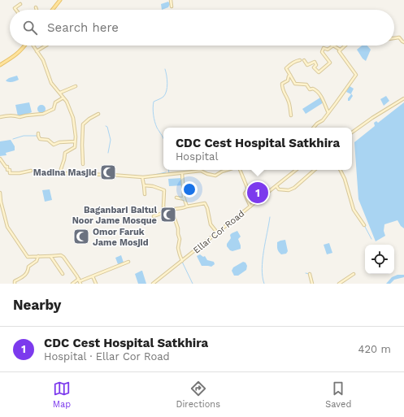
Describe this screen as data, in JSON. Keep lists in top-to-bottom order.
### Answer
{
  "streets": {
    "street": ["Ellar Cor Road"]
  },
  "places": {
    "mosque": ["Madina Masjid", "Baganbari Baitul Noor Jame Mosque", "Omor Faruk Jame Mosjid"]
  },
  "page": {
    "search": "Search here",
    "popup": ["CDC Cest Hospital Satkhira", "Hospital"],
    "pins": "1",
    "heading": "Nearby",
    "list": [
      {
        "mark": "1",
        "name": "CDC Cest Hospital Satkhira",
        "note": "Hospital · Ellar Cor Road",
        "value": "420 m"
      }
    ],
    "nav": ["Map", "Directions", "Saved"]
  }
}
